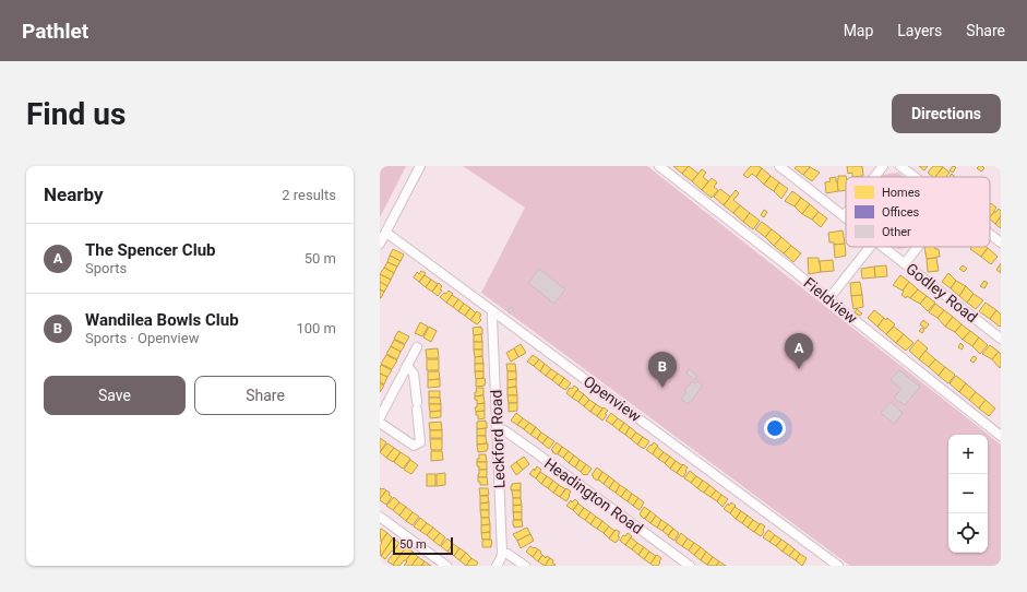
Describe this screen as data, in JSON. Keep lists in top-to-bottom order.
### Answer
{
  "streets": {
    "street": [
      "Godley Road",
      "Fieldview",
      "Openview",
      "Leckford Road",
      "Headington Road"
    ]
  },
  "crossings": [
    ["Openview", "Leckford Road"],
    ["Leckford Road", "Headington Road"]
  ],
  "legend": ["Homes", "Offices", "Other"],
  "scale_bar": "50 m",
  "page": {
    "header": "Pathlet",
    "nav": ["Map", "Layers", "Share"],
    "buttons": [
      "Directions",
      ["Save", "Share"]
    ],
    "title": "Find us",
    "heading": ["Nearby", "2 results"],
    "list": [
      {
        "mark": "A",
        "name": "The Spencer Club",
        "note": "Sports",
        "value": "50 m"
      },
      {
        "mark": "B",
        "name": "Wandilea Bowls Club",
        "note": "Sports · Openview",
        "value": "100 m"
      }
    ],
    "pins": ["A", "B"],
    "map_buttons": ["+", "−"],
    "scale": "50 m"
  }
}
